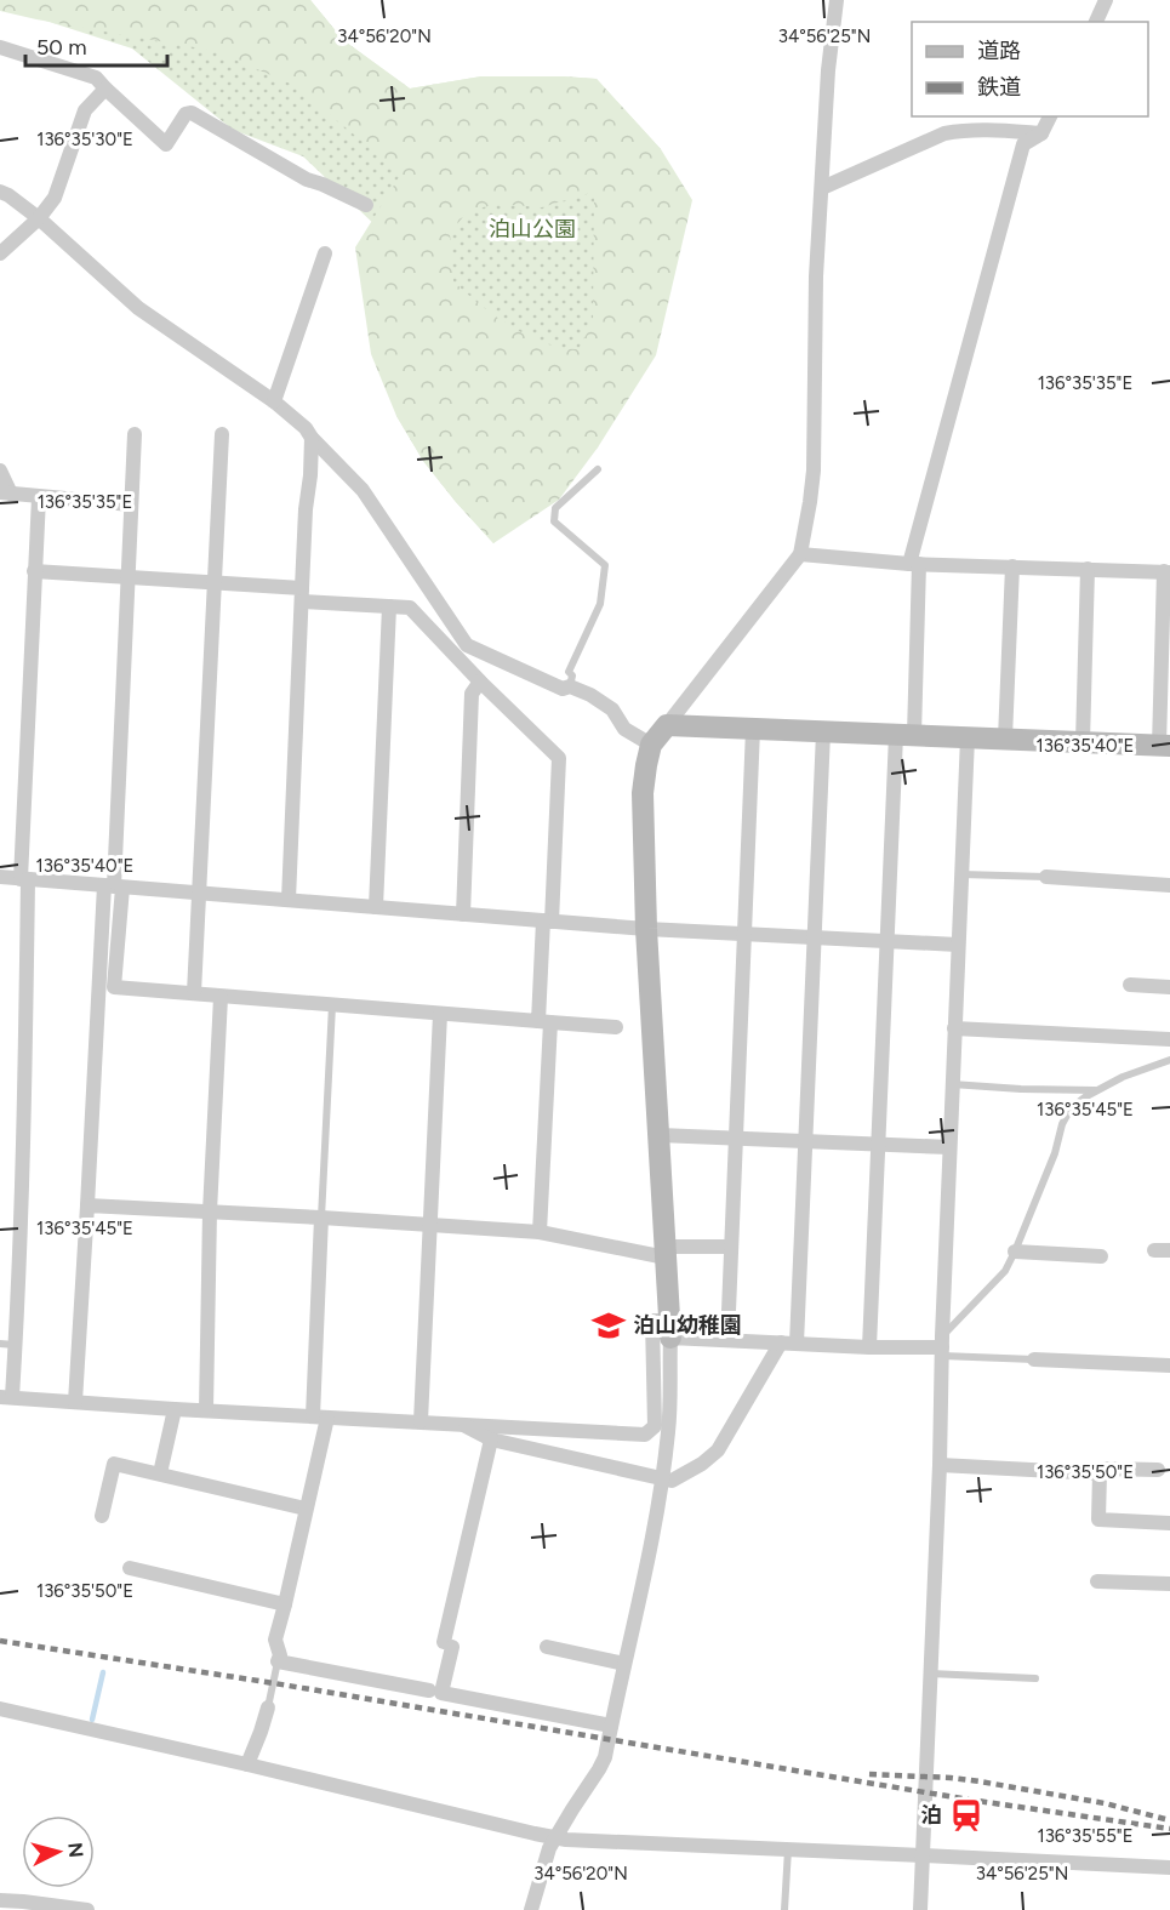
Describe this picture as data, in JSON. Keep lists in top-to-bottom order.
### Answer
{
  "parks": ["泊山公園"],
  "places": {
    "school or university": ["泊山幼稚園"],
    "station": ["泊"]
  },
  "legend": ["道路", "鉄道"],
  "scale_bar": "50 m",
  "north": "right",
  "coordinates": [
    "34°56'20\"N",
    "34°56'25\"N",
    "136°35'30\"E",
    "136°35'35\"E",
    "136°35'40\"E",
    "136°35'45\"E",
    "136°35'50\"E",
    "136°35'55\"E"
  ]
}
